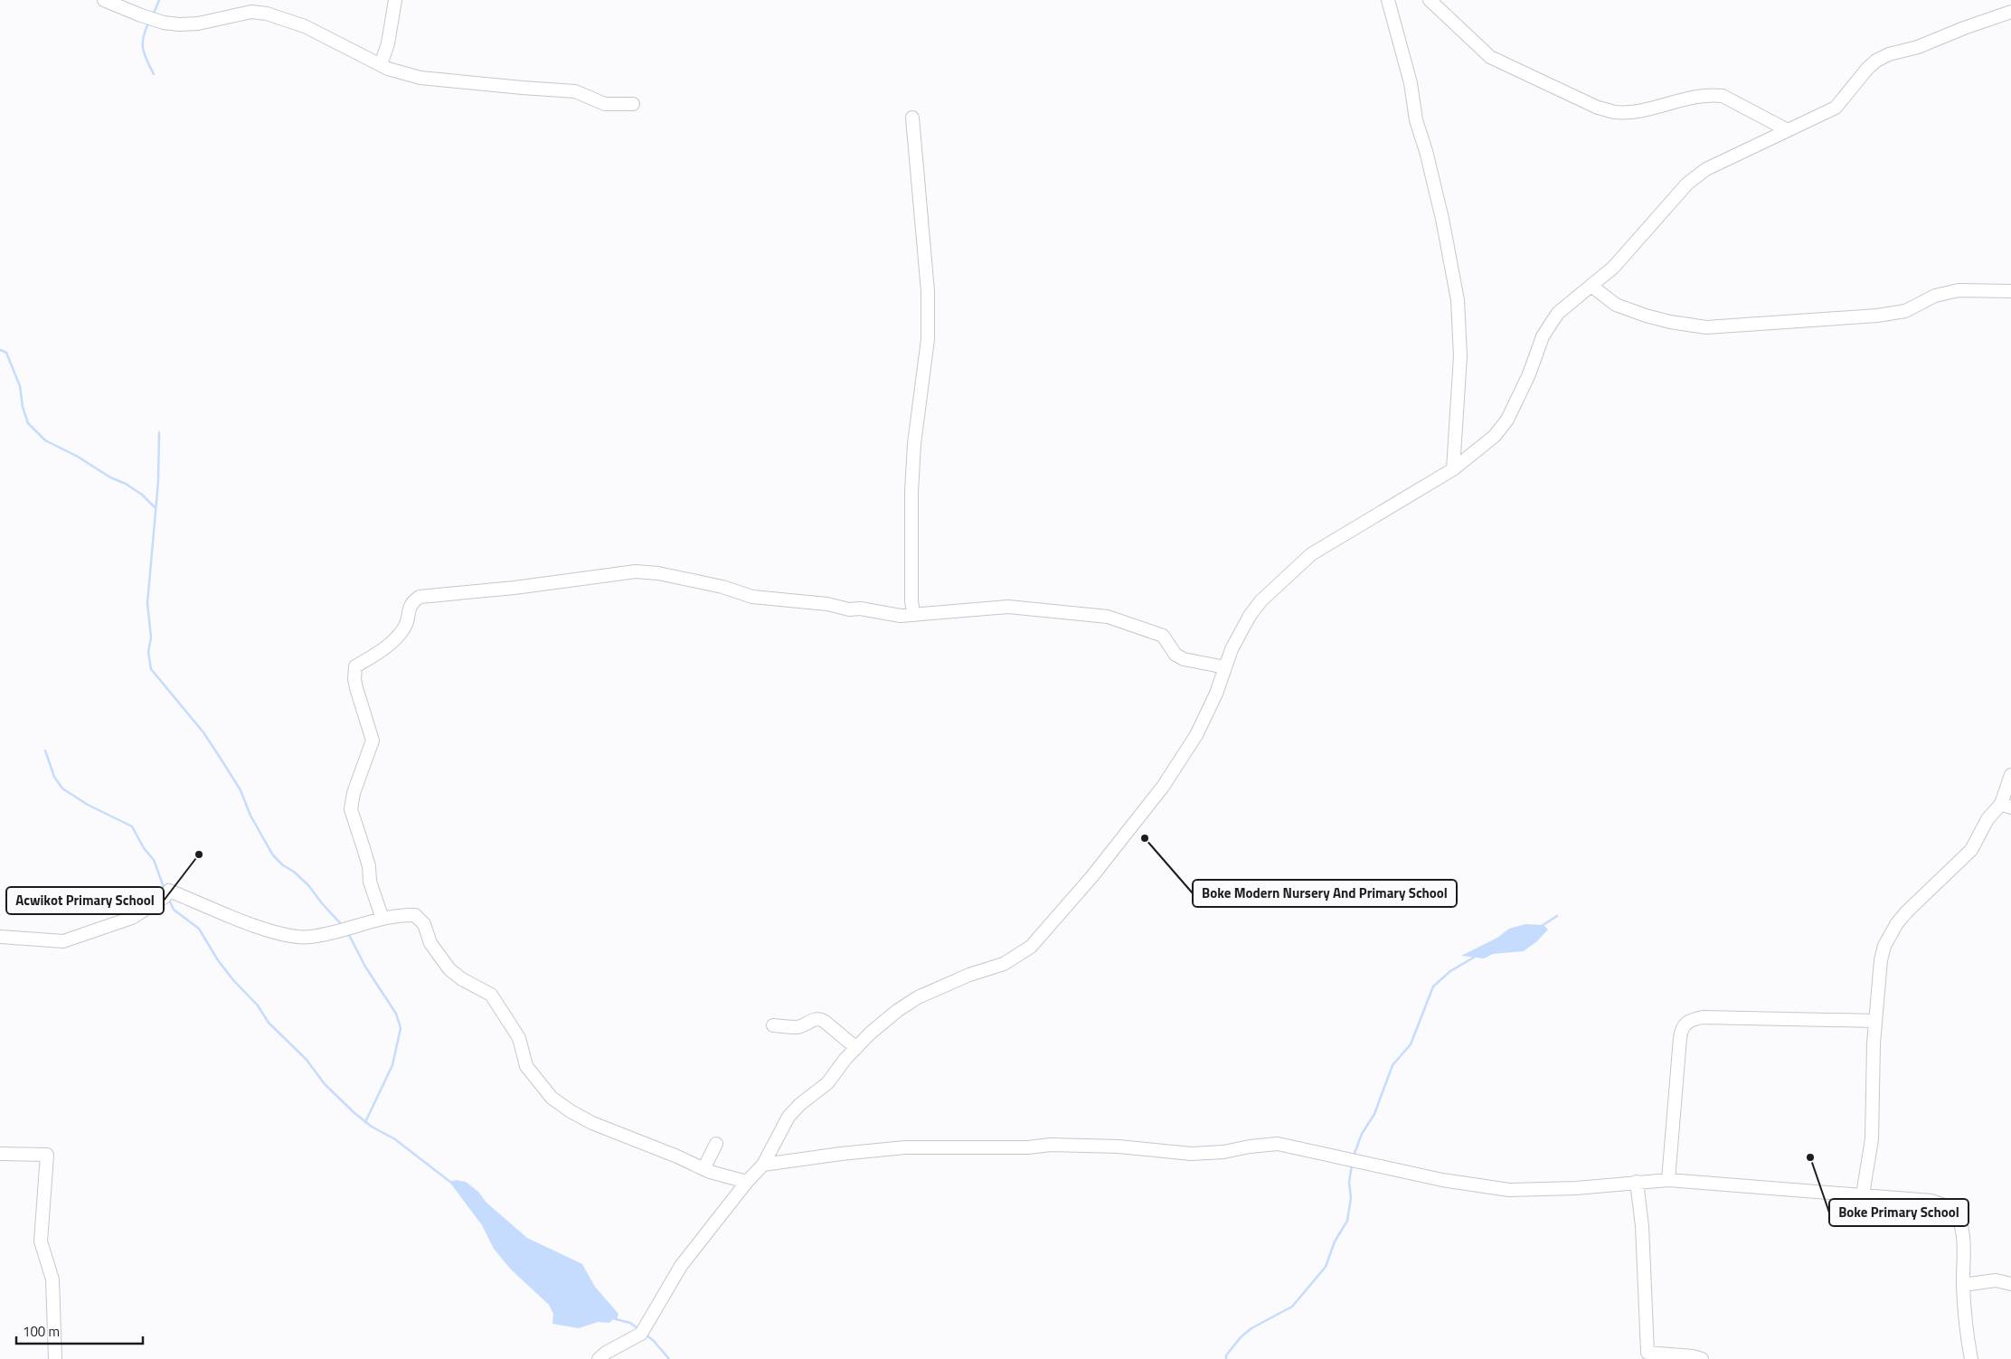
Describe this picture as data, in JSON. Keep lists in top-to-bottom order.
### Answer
{
  "places": ["Boke Modern Nursery And Primary School", "Acwikot Primary School", "Boke Primary School"],
  "scale_bar": "100 m"
}
